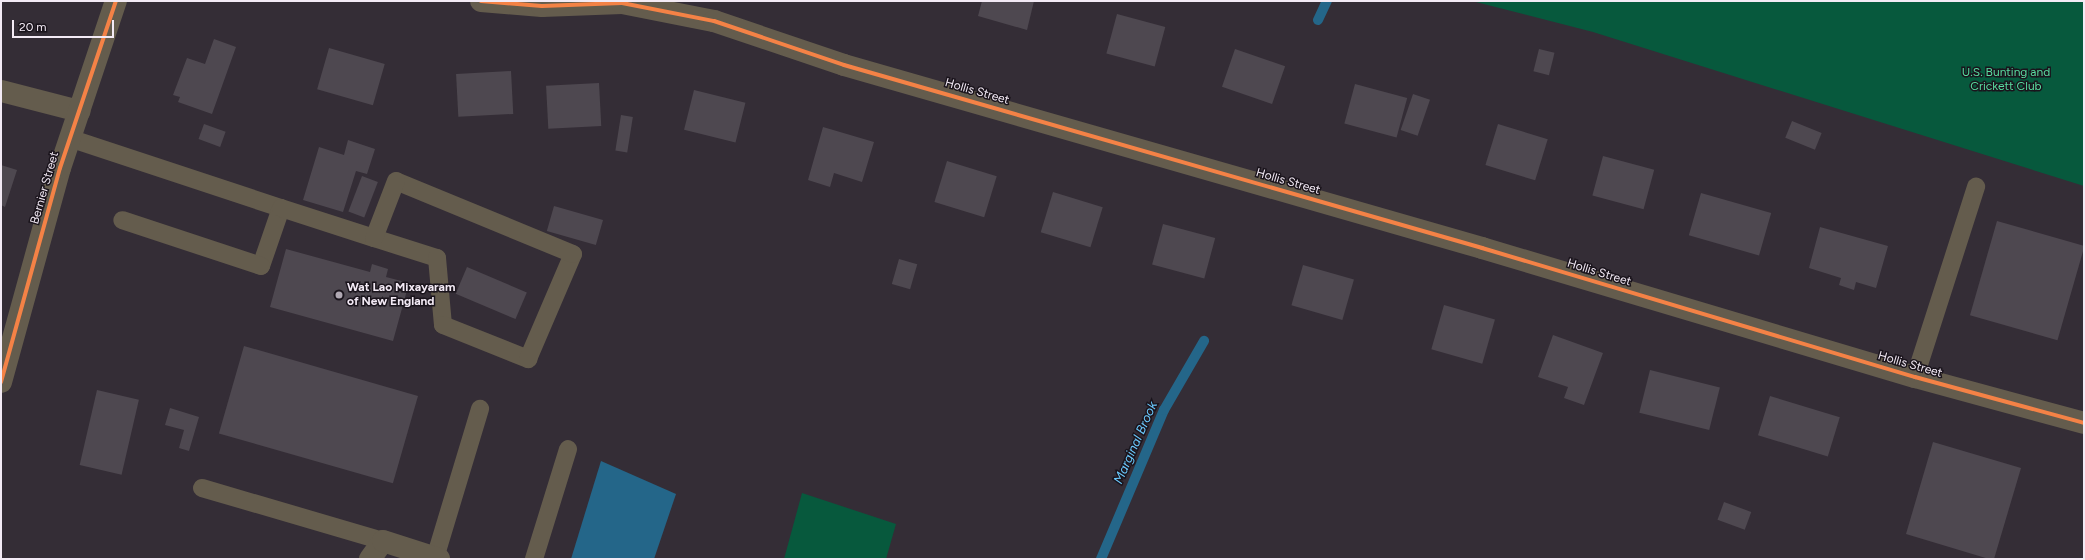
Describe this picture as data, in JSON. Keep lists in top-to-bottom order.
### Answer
{
  "streets": {
    "street": ["Hollis Street", "Bernier Street"]
  },
  "water": ["Marginal Brook"],
  "parks": ["U.S. Bunting and Crickett Club"],
  "places": ["Wat Lao Mixayaram of New England"],
  "scale_bar": "20 m"
}
